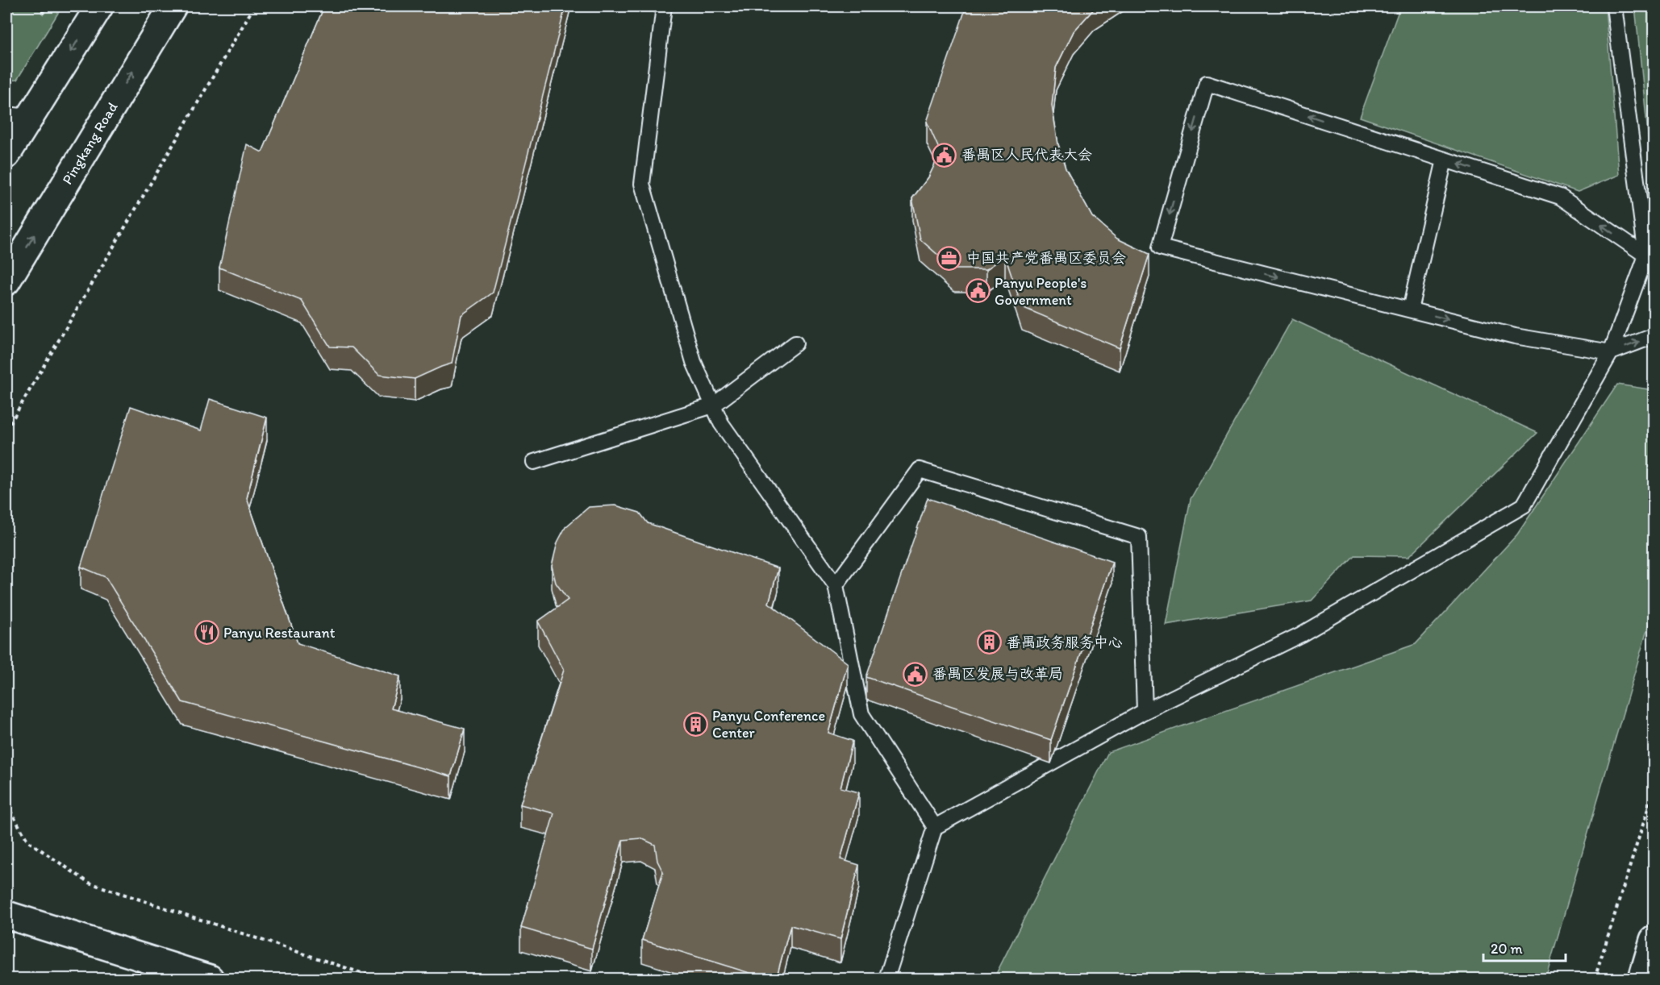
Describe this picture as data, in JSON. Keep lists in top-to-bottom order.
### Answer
{
  "streets": {
    "main road": ["Pingkang Road"]
  },
  "places": {
    "public building": ["番禺区人民代表大会", "Panyu People's Government", "番禺区发展与改革局"],
    "office": ["中国共产党番禺区委员会"],
    "restaurant": ["Panyu Restaurant"],
    "building": ["番禺政务服务中心", "Panyu Conference Center"]
  },
  "scale_bar": "20 m"
}
